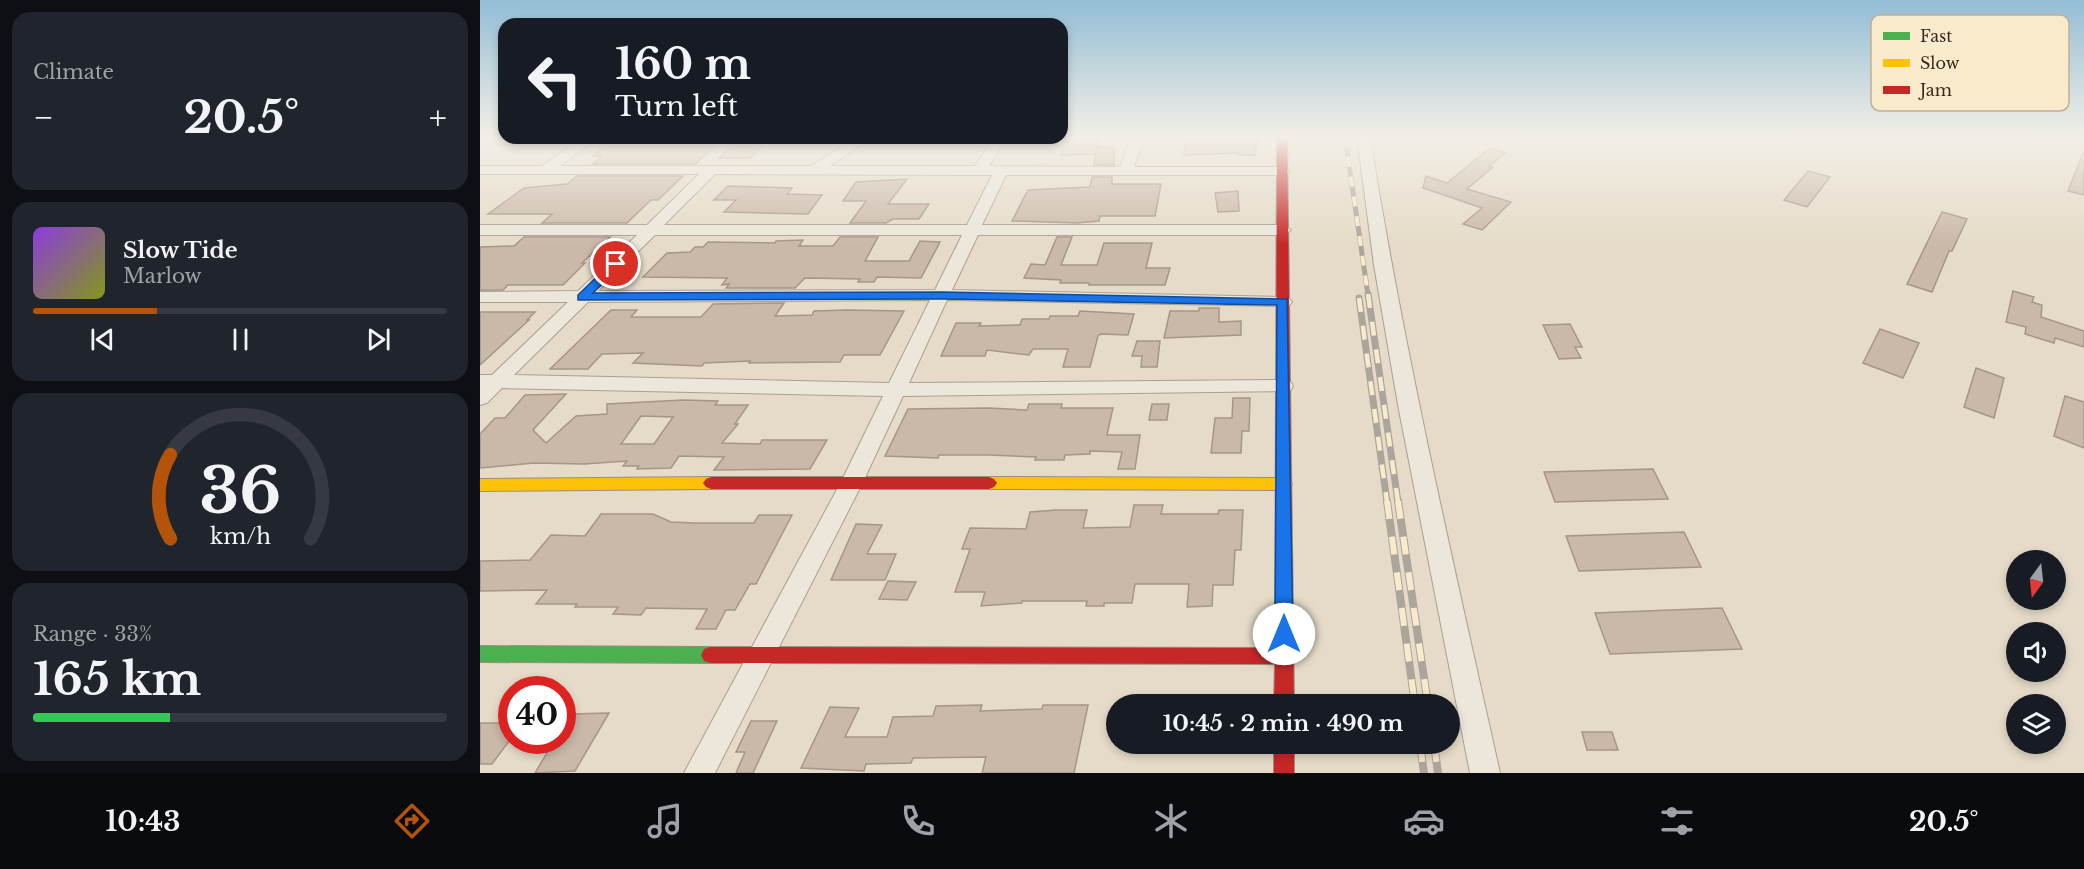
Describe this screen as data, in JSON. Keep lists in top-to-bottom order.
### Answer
{
  "legend": ["Fast", "Slow", "Jam"],
  "north": "bottom",
  "page": {
    "tile": [
      "Climate",
      ["Range · 33%", "165 km"]
    ],
    "turn": ["160 m", "Turn left"],
    "heat": ["−", "20.5°", "+"],
    "song": ["Slow Tide", "Marlow"],
    "limit": "40",
    "trip": "10:45 · 2 min · 490 m",
    "tabs": ["10:43", "20.5°"],
    "gauge": ["36", "km/h"]
  }
}
